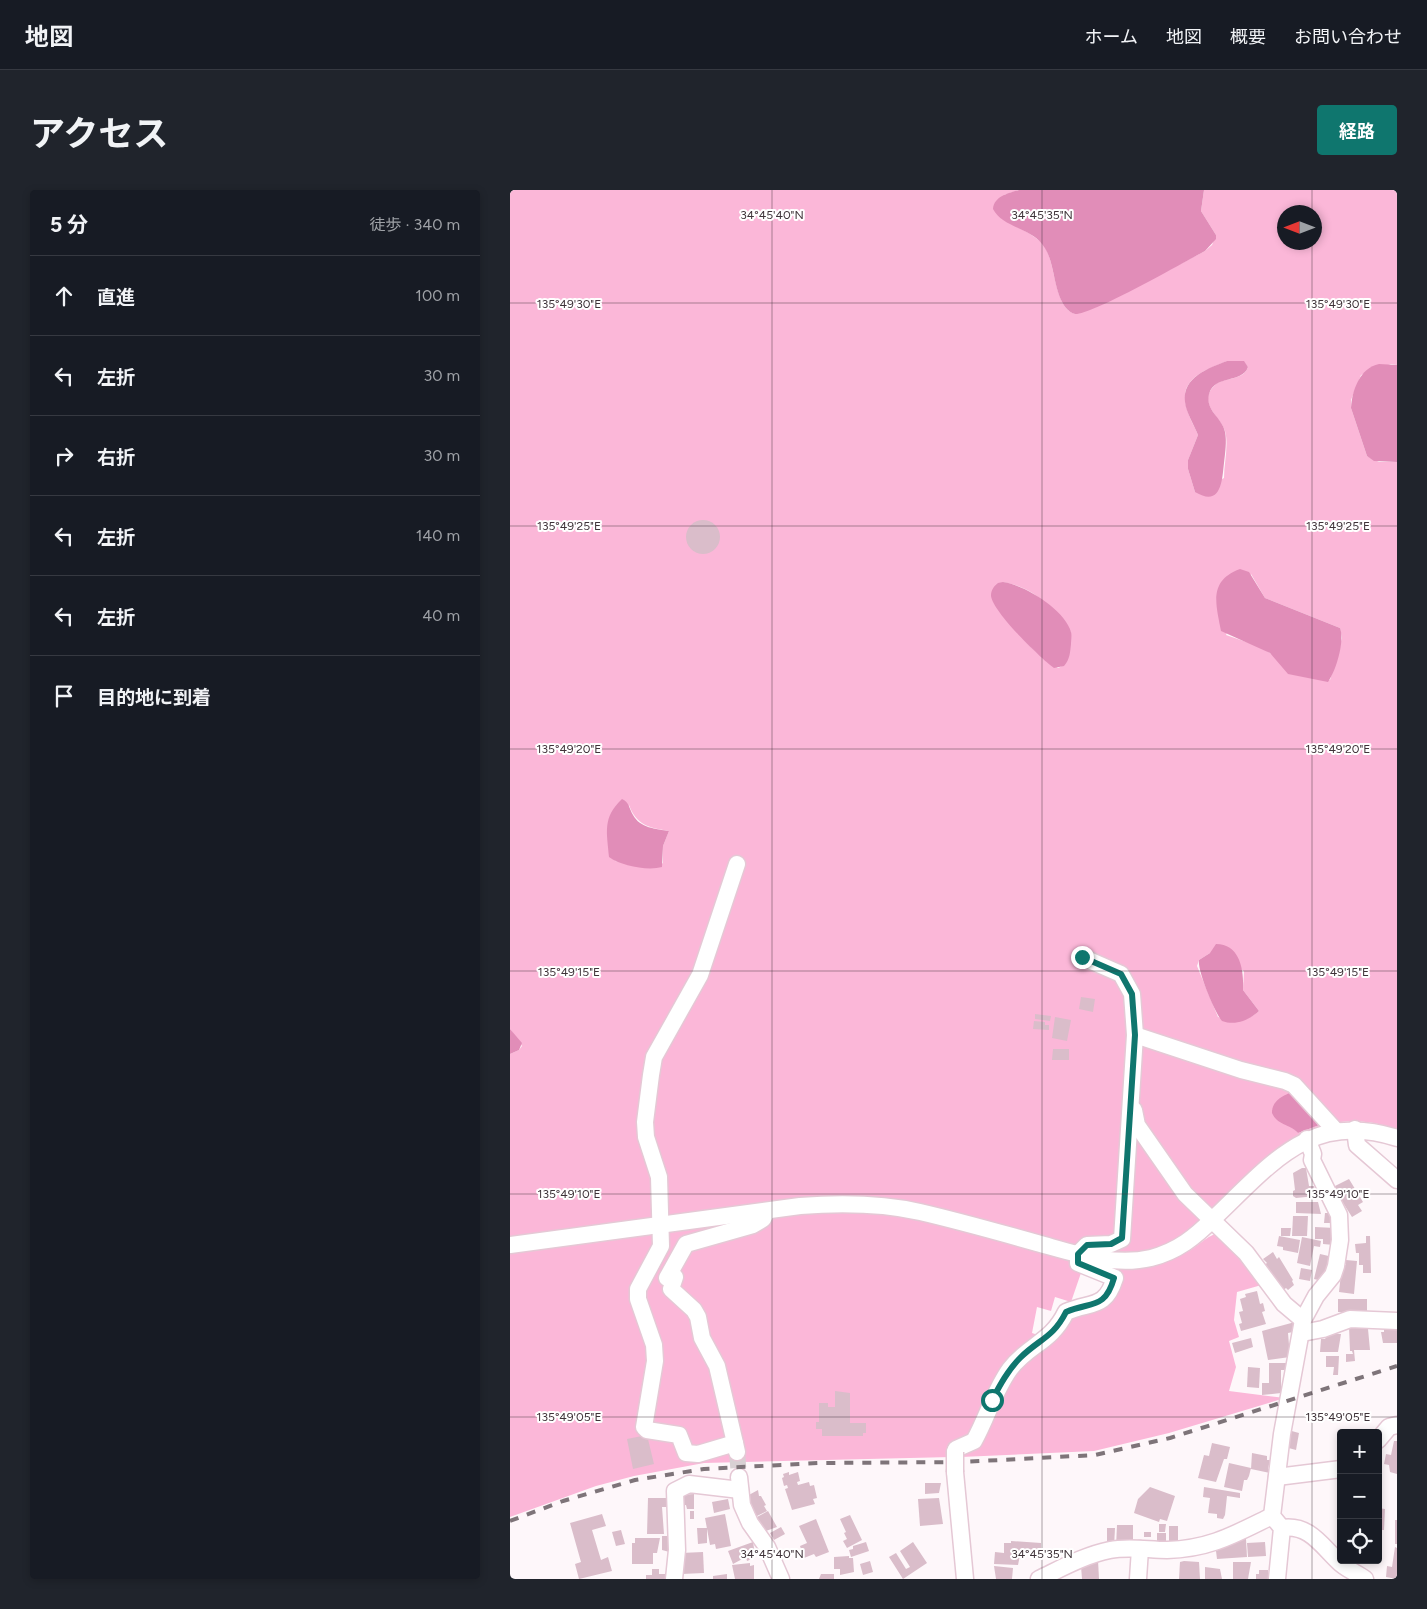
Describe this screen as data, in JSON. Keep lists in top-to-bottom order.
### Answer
{
  "north": "left",
  "page": {
    "header": "地図",
    "nav": [
      "ホーム",
      "地図",
      "概要",
      "お問い合わせ"
    ],
    "title": "アクセス",
    "buttons": "経路",
    "heading": ["5 分", "徒歩 · 340 m"],
    "list": [
      ["直進", "100 m"],
      ["左折", "30 m"],
      ["右折", "30 m"],
      ["左折", "140 m"],
      ["左折", "40 m"],
      "目的地に到着"
    ],
    "map_buttons": ["+", "−"]
  },
  "coordinates": [
    "34°45'40\"N",
    "34°45'35\"N",
    "135°49'30\"E",
    "135°49'25\"E",
    "135°49'20\"E",
    "135°49'15\"E",
    "135°49'10\"E",
    "135°49'05\"E"
  ]
}
